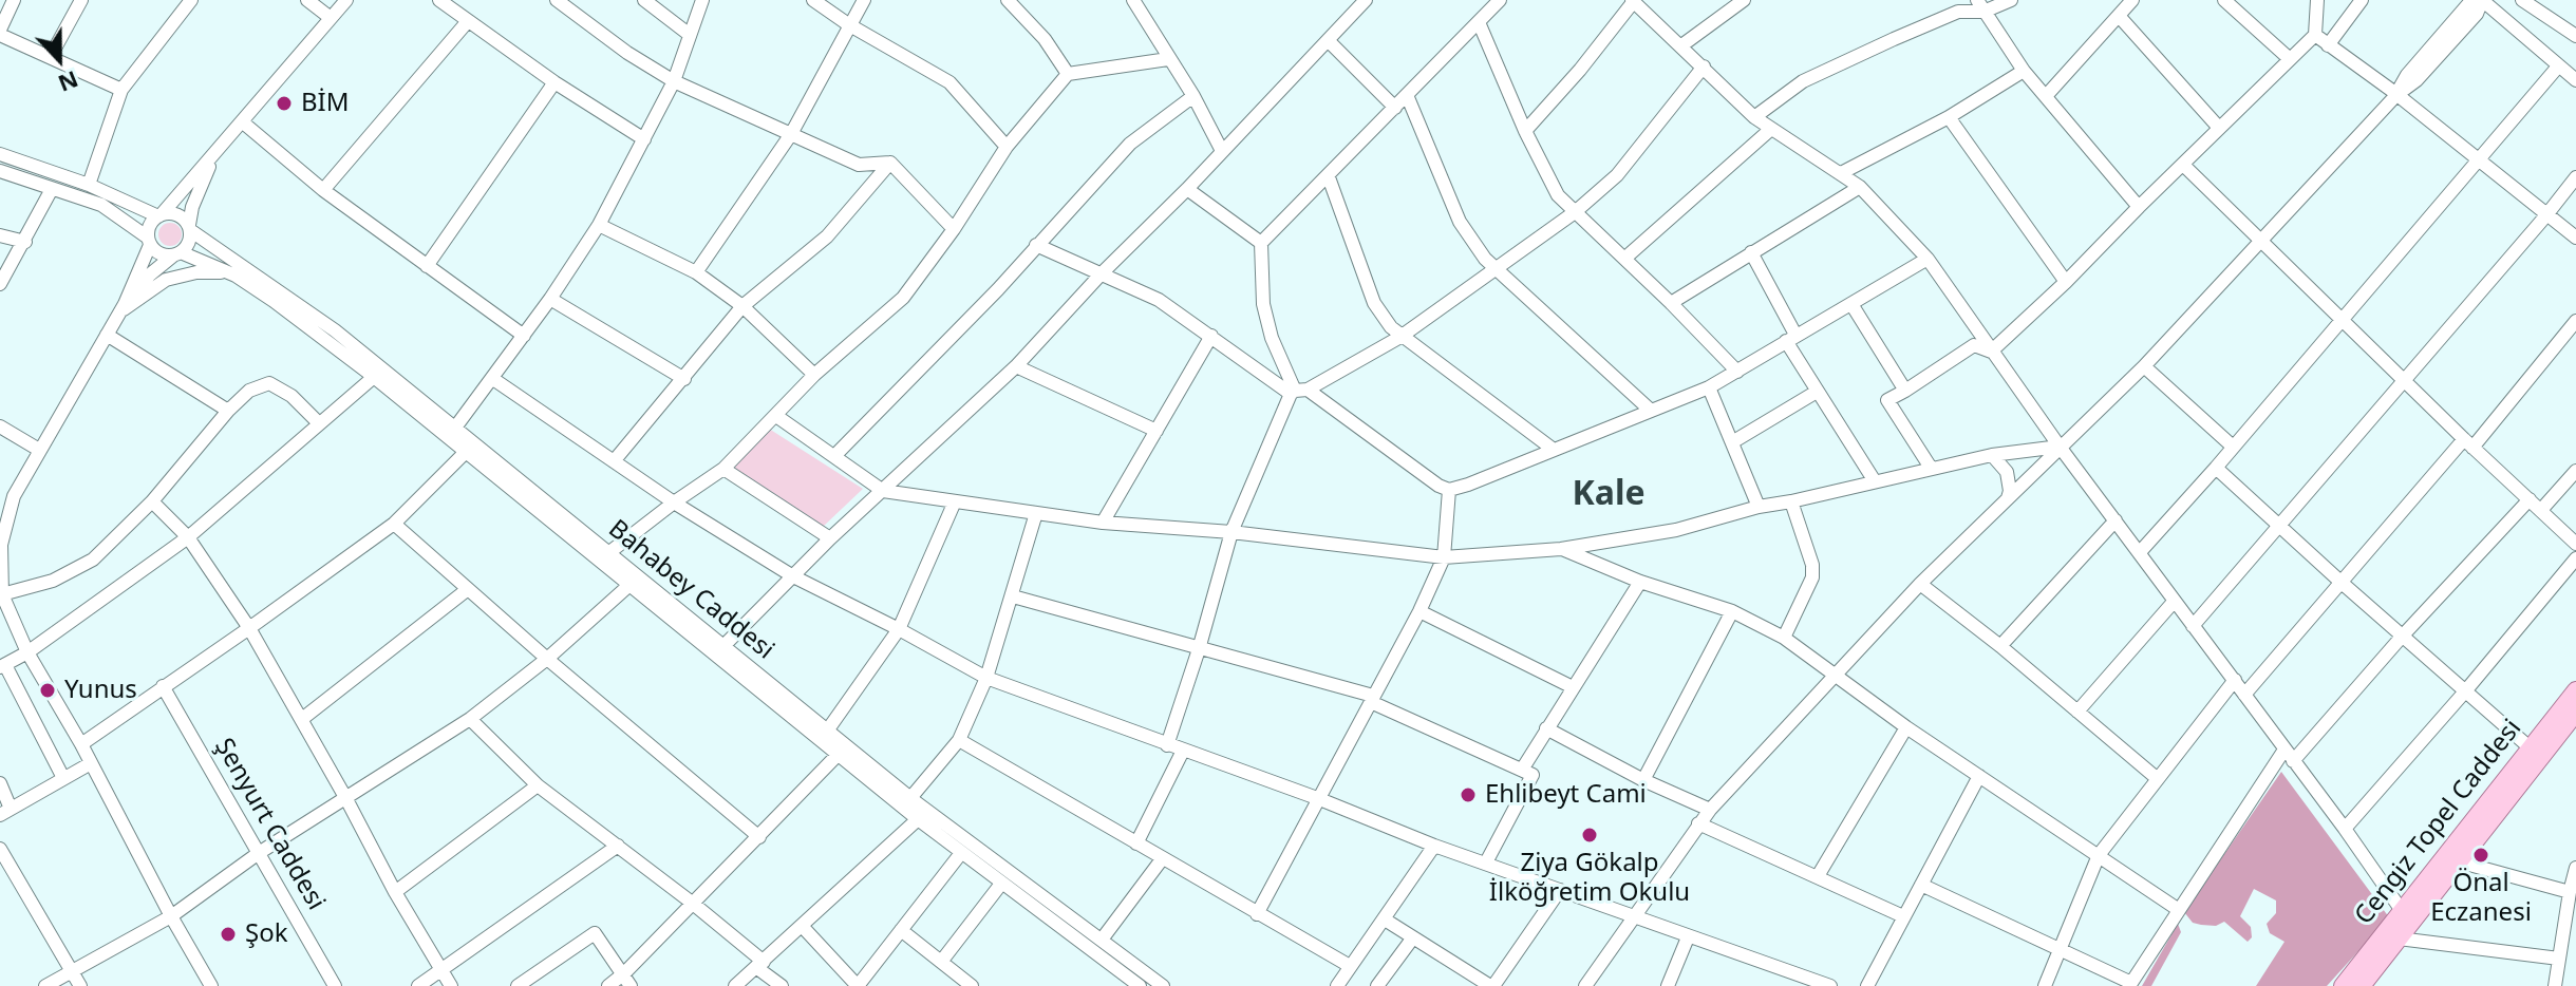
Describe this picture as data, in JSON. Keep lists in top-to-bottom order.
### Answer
{
  "streets": {
    "main road": ["Cengiz Topel Caddesi"],
    "street": ["Bahabey Caddesi", "Şenyurt Caddesi"]
  },
  "districts": ["Kale"],
  "places": [
    "BİM",
    "Yunus",
    "Ehlibeyt Cami",
    "Ziya Gökalp İlköğretim Okulu",
    "Önal Eczanesi",
    "Şok"
  ],
  "north": "bottom"
}
